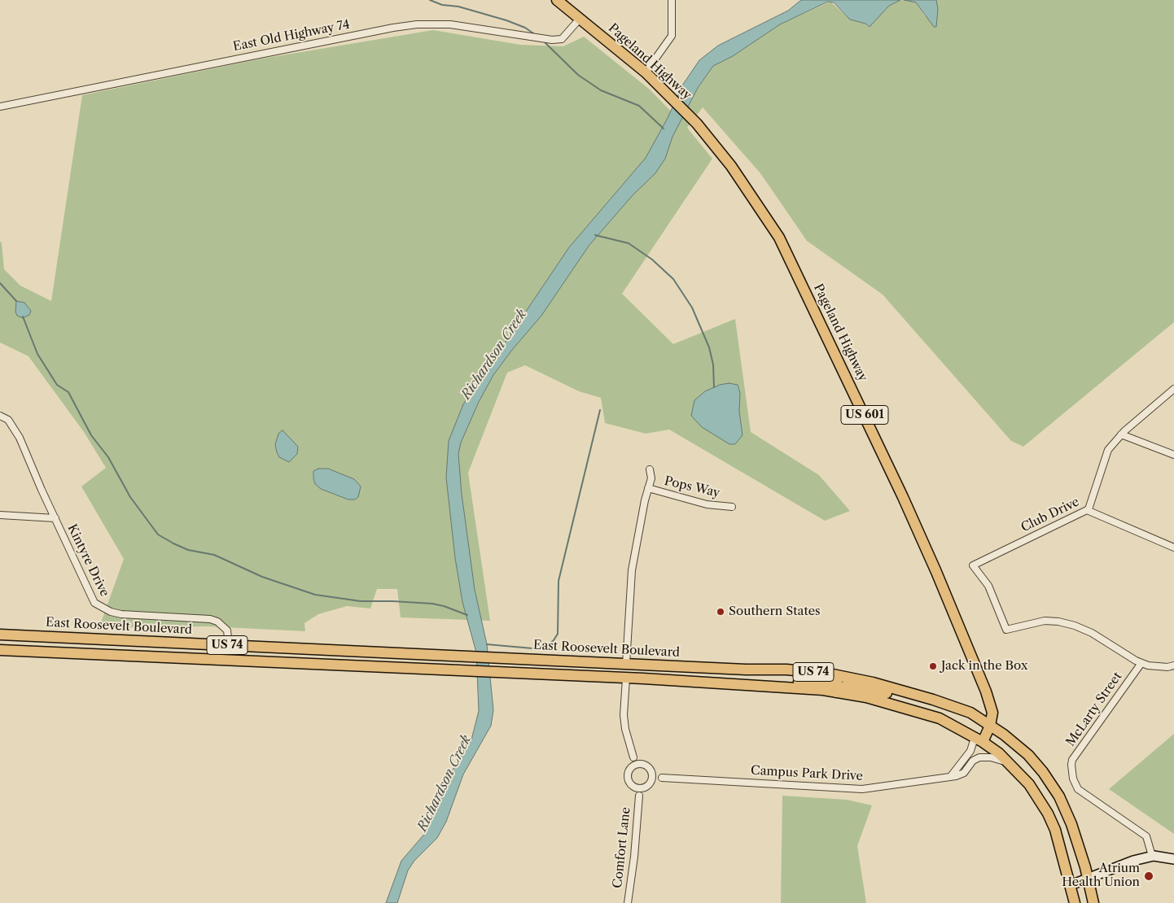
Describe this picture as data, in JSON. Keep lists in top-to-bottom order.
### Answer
{
  "streets": {
    "highway": [
      "Pageland Highway",
      "US 601",
      "East Roosevelt Boulevard",
      "US 74"
    ],
    "street": [
      "East Old Highway 74",
      "Pops Way",
      "Club Drive",
      "Kintyre Drive",
      "McLarty Street",
      "Campus Park Drive",
      "Comfort Lane"
    ]
  },
  "crossings": [
    ["East Old Highway 74", "Pageland Highway"],
    ["Pageland Highway", "East Roosevelt Boulevard"],
    ["Pageland Highway", "US 74"],
    ["Club Drive", "McLarty Street"],
    ["Kintyre Drive", "East Roosevelt Boulevard"],
    ["US 74", "Campus Park Drive"],
    ["US 74", "Comfort Lane"],
    ["Campus Park Drive", "Comfort Lane"]
  ],
  "water": ["Richardson Creek"],
  "places": ["Southern States", "Jack in the Box", "Atrium Health Union"]
}
